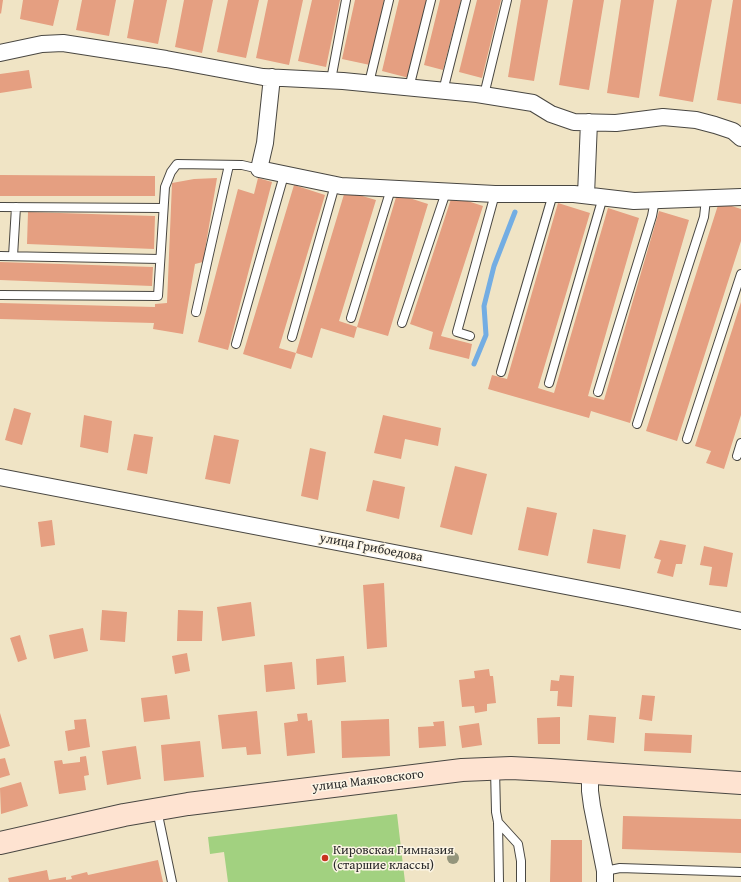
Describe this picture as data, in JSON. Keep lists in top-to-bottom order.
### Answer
{
  "streets": {
    "street": ["улица Грибоедова", "улица Маяковского"]
  },
  "places": ["Кировская Гимназия (старшие классы)"]
}
